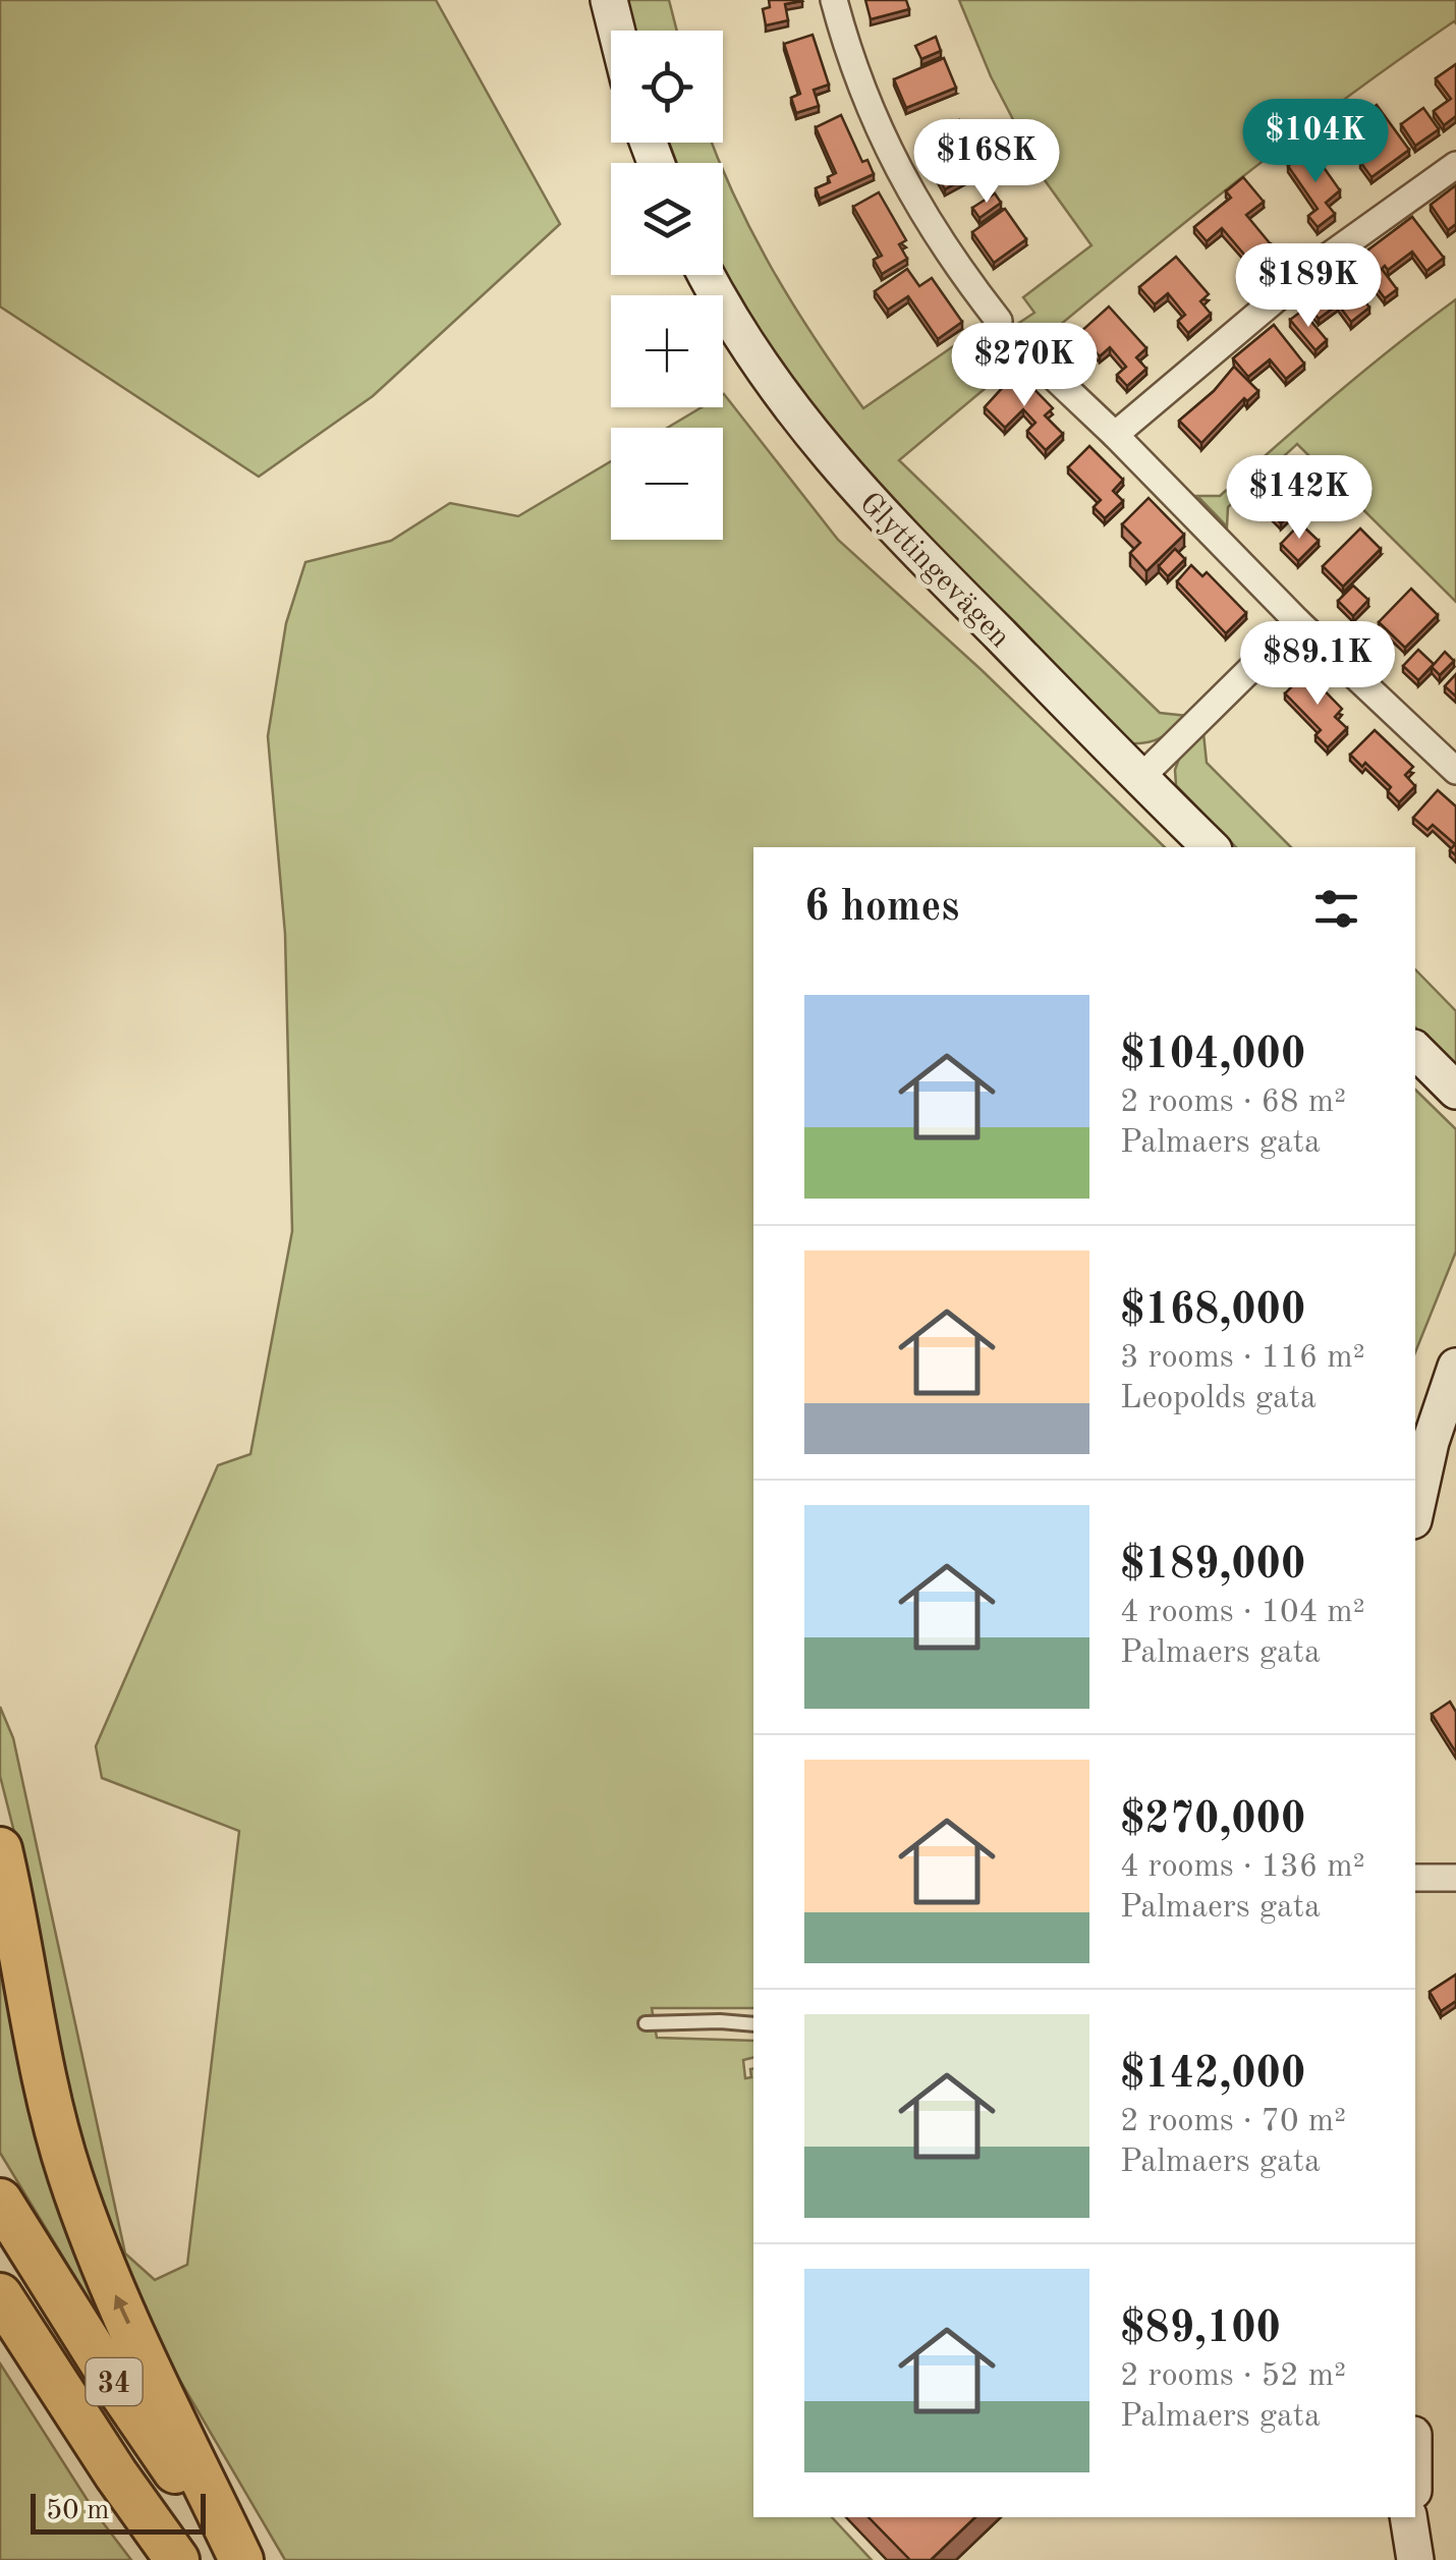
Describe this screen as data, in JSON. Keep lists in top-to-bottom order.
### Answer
{
  "streets": {
    "highway": ["34"],
    "street": ["Glyttingevägen"]
  },
  "scale_bar": "50 m",
  "page": {
    "map_buttons": ["+", "−"],
    "price": [
      "$104K",
      "$168K",
      "$189K",
      "$270K",
      "$142K",
      "$89.1K"
    ],
    "heading": "6 homes",
    "list": [
      {
        "name": "$104,000",
        "note": "2 rooms · 68 m² · Palmaers gata"
      },
      {
        "name": "$168,000",
        "note": "3 rooms · 116 m² · Leopolds gata"
      },
      {
        "name": "$189,000",
        "note": "4 rooms · 104 m² · Palmaers gata"
      },
      {
        "name": "$270,000",
        "note": "4 rooms · 136 m² · Palmaers gata"
      },
      {
        "name": "$142,000",
        "note": "2 rooms · 70 m² · Palmaers gata"
      },
      {
        "name": "$89,100",
        "note": "2 rooms · 52 m² · Palmaers gata"
      }
    ],
    "scale": "50 m"
  }
}
